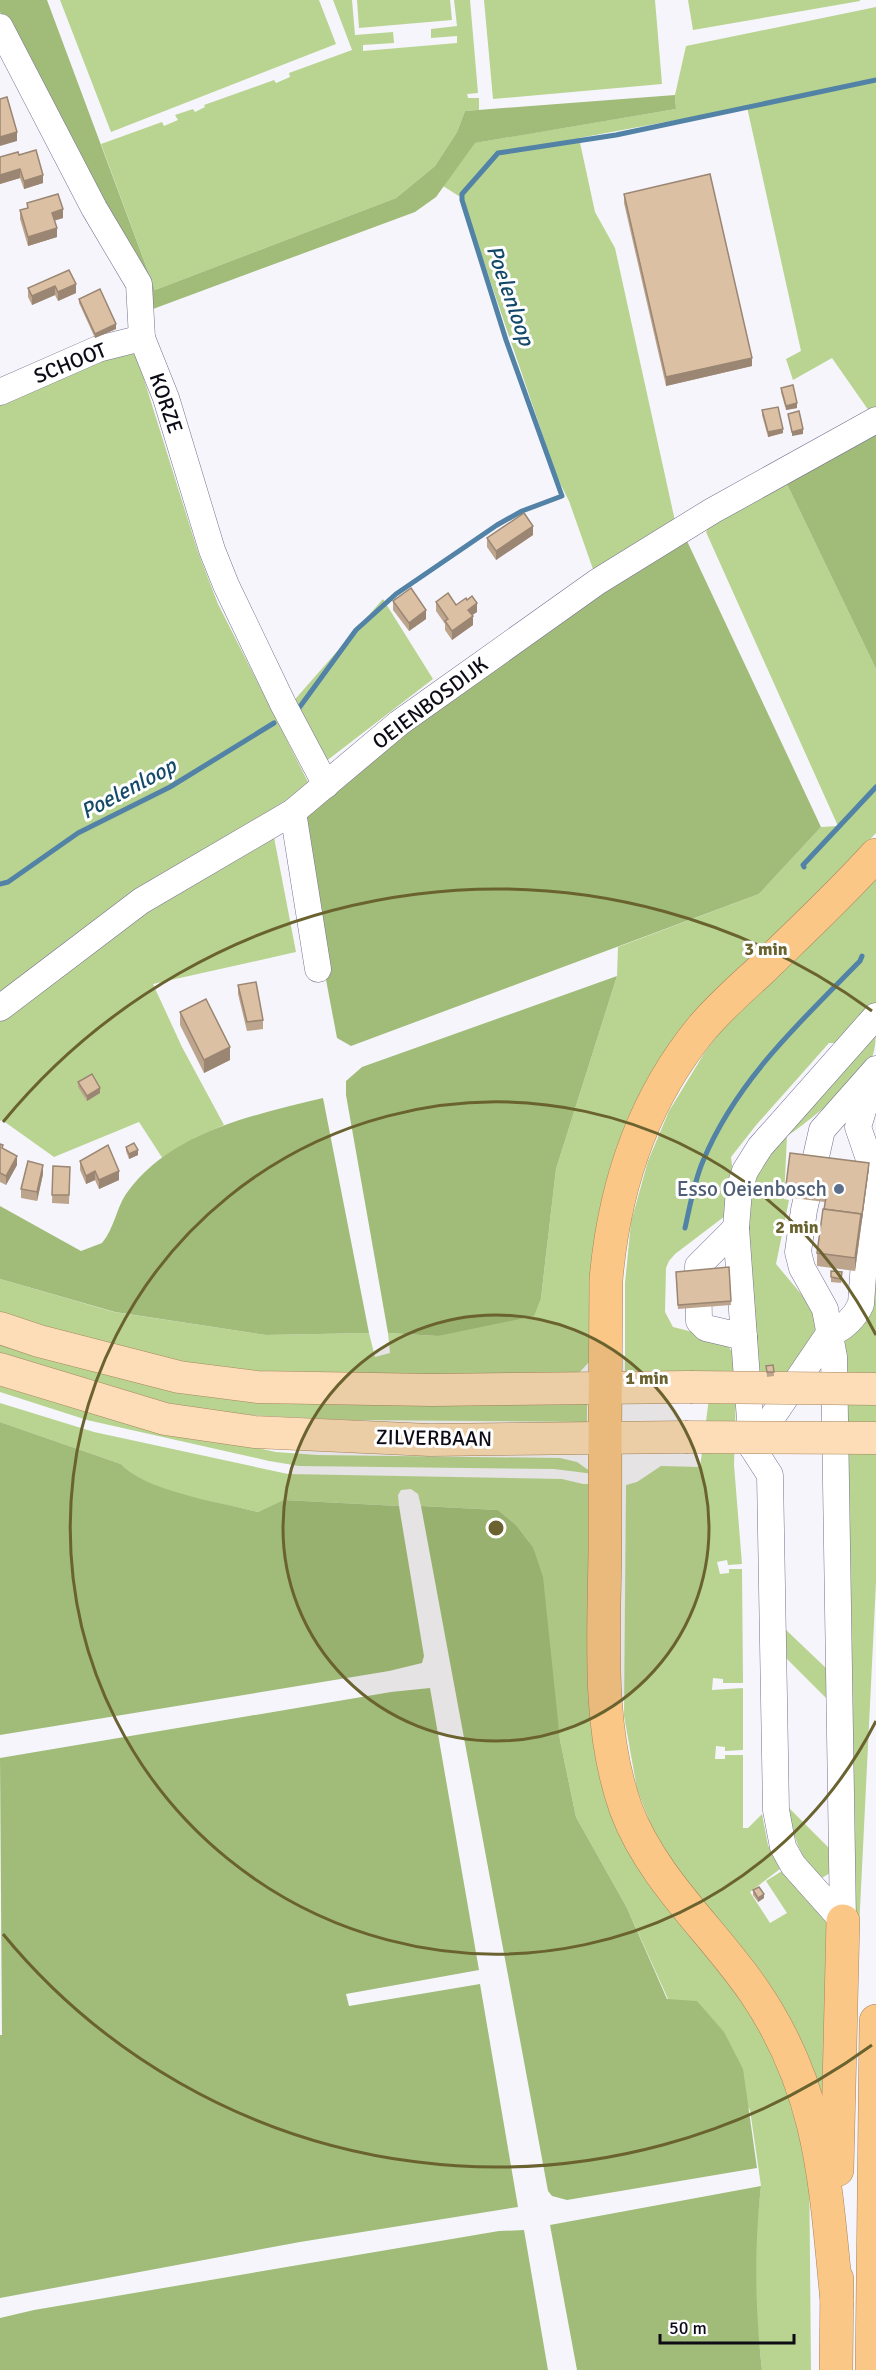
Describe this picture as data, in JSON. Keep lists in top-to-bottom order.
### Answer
{
  "streets": {
    "main road": ["ZILVERBAAN"],
    "street": ["SCHOOT", "KORZE", "OEIENBOSDIJK"]
  },
  "crossings": [
    ["SCHOOT", "KORZE"],
    ["KORZE", "OEIENBOSDIJK"]
  ],
  "water": ["Poelenloop"],
  "places": ["Esso Oeienbosch"],
  "scale_bar": "50 m",
  "rings": ["3 min", "2 min", "1 min"]
}
